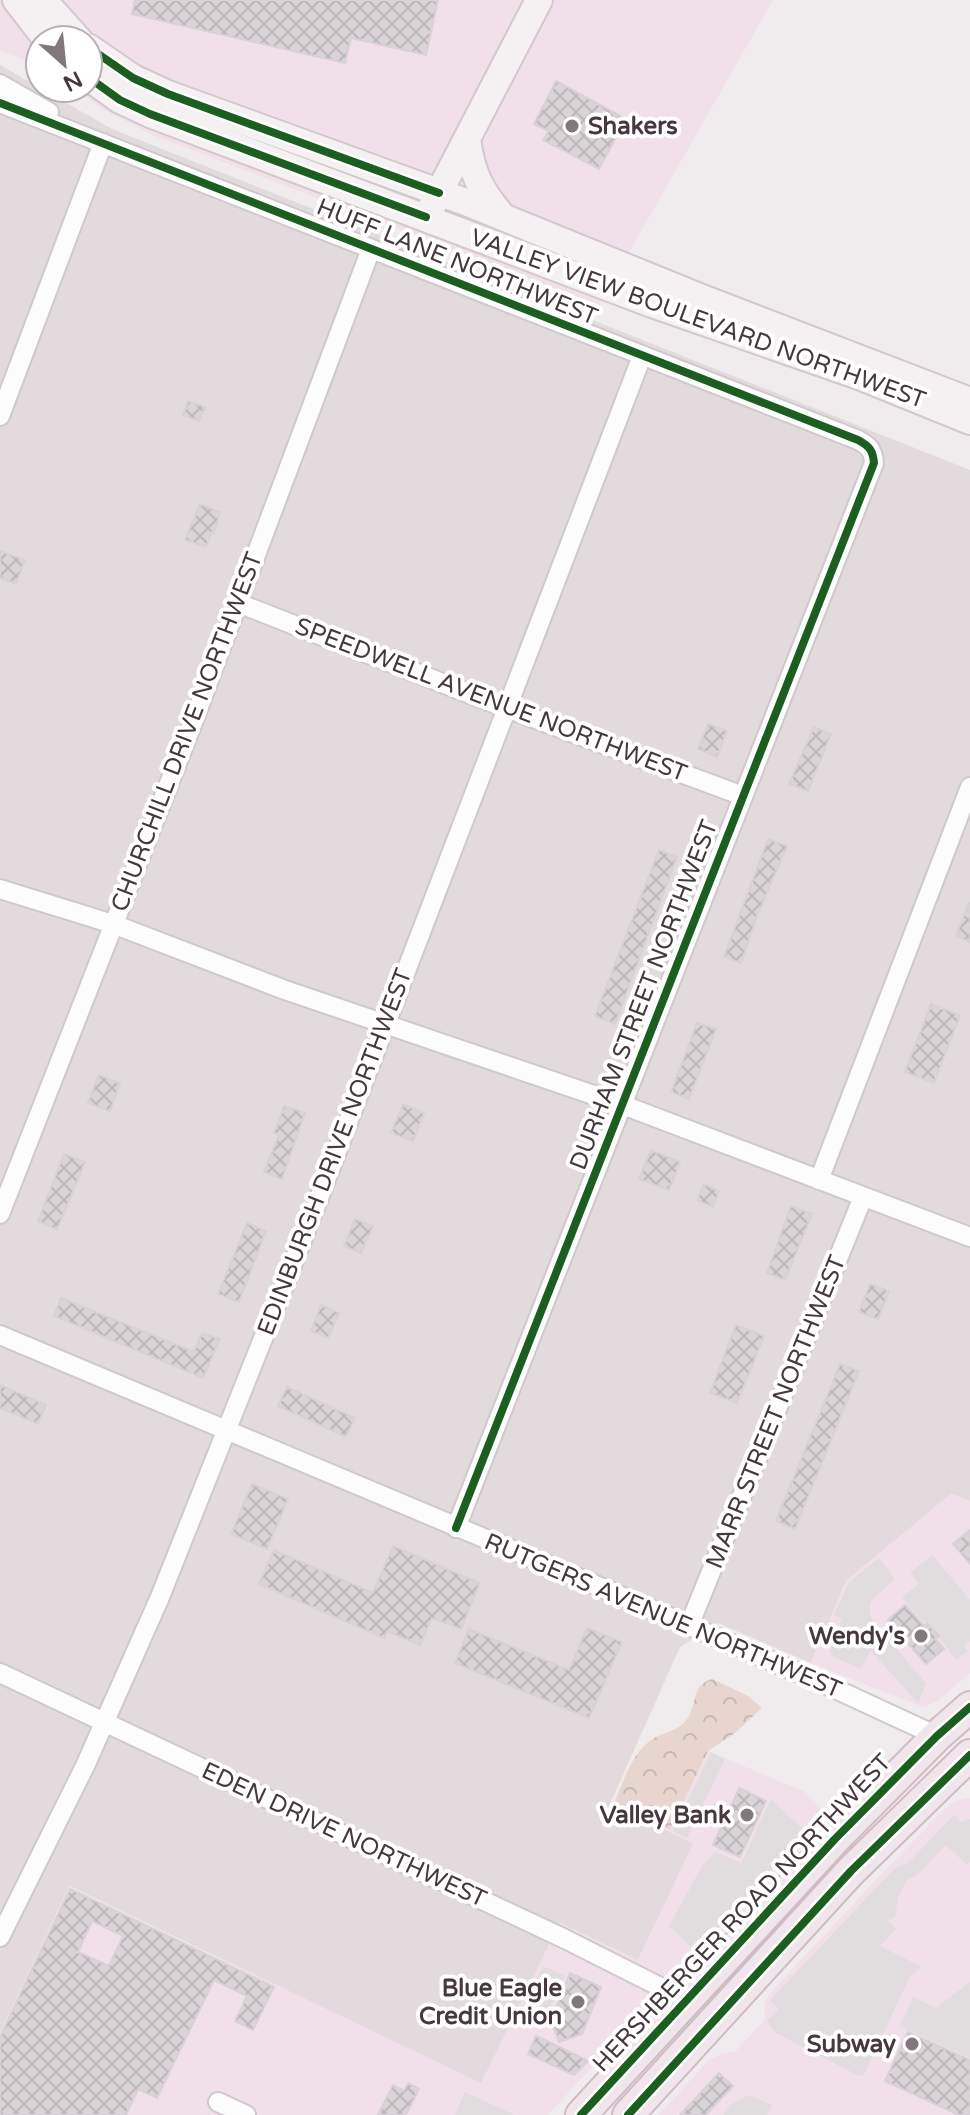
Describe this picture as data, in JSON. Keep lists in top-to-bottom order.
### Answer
{
  "streets": {
    "main road": ["VALLEY VIEW BOULEVARD NORTHWEST", "RUTGERS AVENUE NORTHWEST", "HERSHBERGER ROAD NORTHWEST"],
    "street": [
      "HUFF LANE NORTHWEST",
      "SPEEDWELL AVENUE NORTHWEST",
      "CHURCHILL DRIVE NORTHWEST",
      "DURHAM STREET NORTHWEST",
      "EDINBURGH DRIVE NORTHWEST",
      "MARR STREET NORTHWEST",
      "EDEN DRIVE NORTHWEST"
    ]
  },
  "crossings": [
    ["HUFF LANE NORTHWEST", "CHURCHILL DRIVE NORTHWEST"],
    ["HUFF LANE NORTHWEST", "DURHAM STREET NORTHWEST"],
    ["HUFF LANE NORTHWEST", "EDINBURGH DRIVE NORTHWEST"],
    ["SPEEDWELL AVENUE NORTHWEST", "CHURCHILL DRIVE NORTHWEST"],
    ["SPEEDWELL AVENUE NORTHWEST", "DURHAM STREET NORTHWEST"],
    ["SPEEDWELL AVENUE NORTHWEST", "EDINBURGH DRIVE NORTHWEST"],
    ["DURHAM STREET NORTHWEST", "RUTGERS AVENUE NORTHWEST"],
    ["EDINBURGH DRIVE NORTHWEST", "RUTGERS AVENUE NORTHWEST"],
    ["EDINBURGH DRIVE NORTHWEST", "EDEN DRIVE NORTHWEST"],
    ["MARR STREET NORTHWEST", "RUTGERS AVENUE NORTHWEST"],
    ["RUTGERS AVENUE NORTHWEST", "HERSHBERGER ROAD NORTHWEST"],
    ["EDEN DRIVE NORTHWEST", "HERSHBERGER ROAD NORTHWEST"]
  ],
  "places": [
    "Shakers",
    "Wendy's",
    "Valley Bank",
    "Blue Eagle Credit Union",
    "Subway"
  ],
  "north": "bottom right"
}
